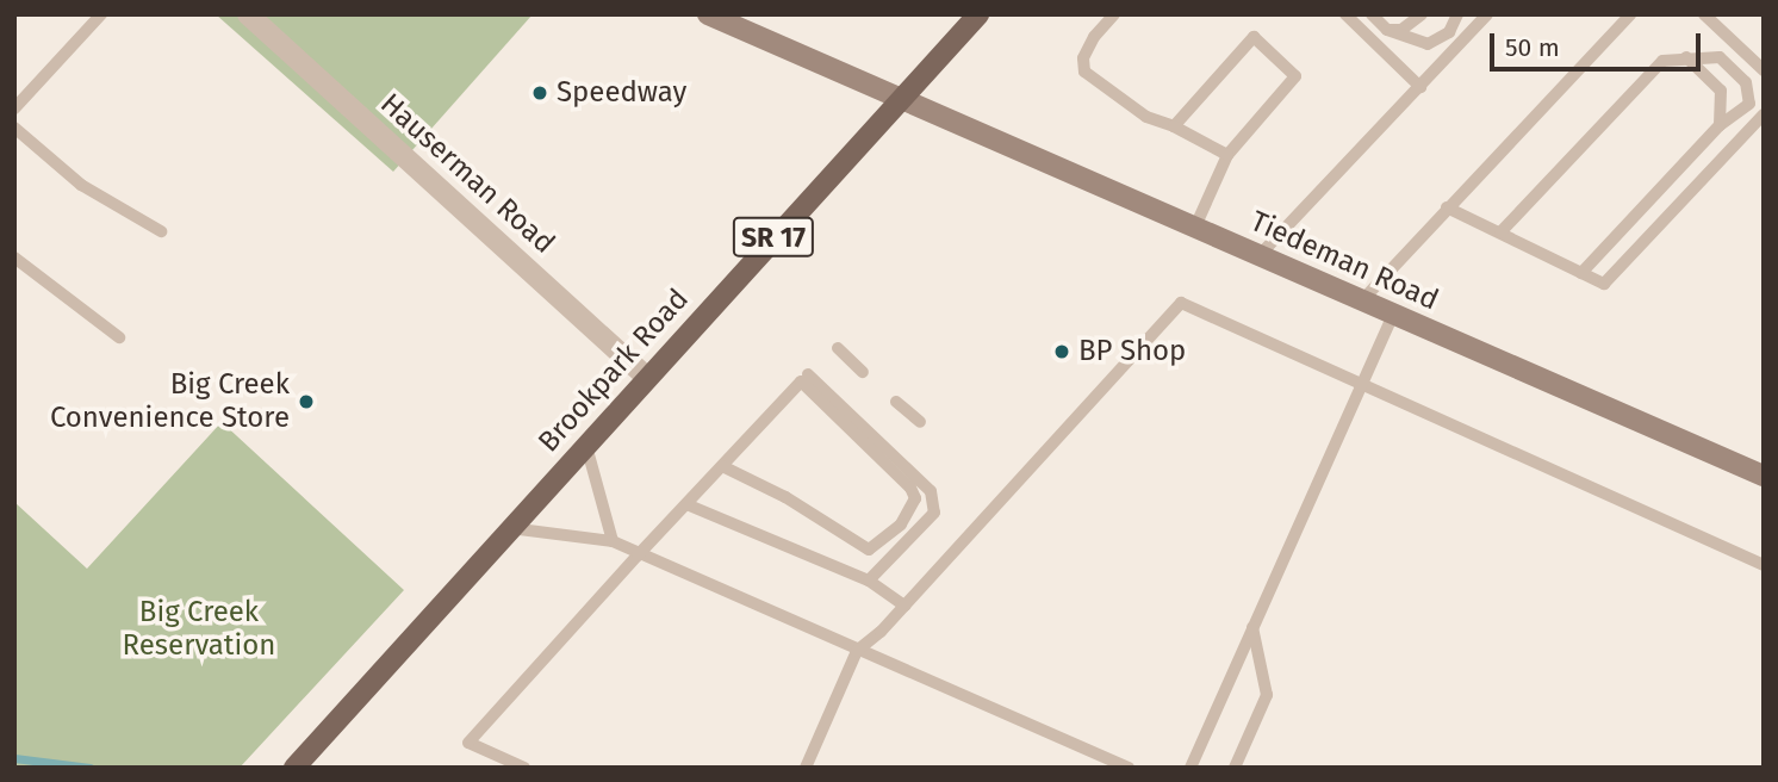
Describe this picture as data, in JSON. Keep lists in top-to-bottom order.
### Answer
{
  "streets": {
    "main road": ["SR 17", "Tiedeman Road", "Brookpark Road"],
    "street": ["Hauserman Road"]
  },
  "crossings": [
    ["Hauserman Road", "Brookpark Road"],
    ["Tiedeman Road", "Brookpark Road"]
  ],
  "parks": ["Big Creek Reservation"],
  "places": ["Speedway", "BP Shop", "Big Creek Convenience Store"],
  "scale_bar": "50 m"
}
